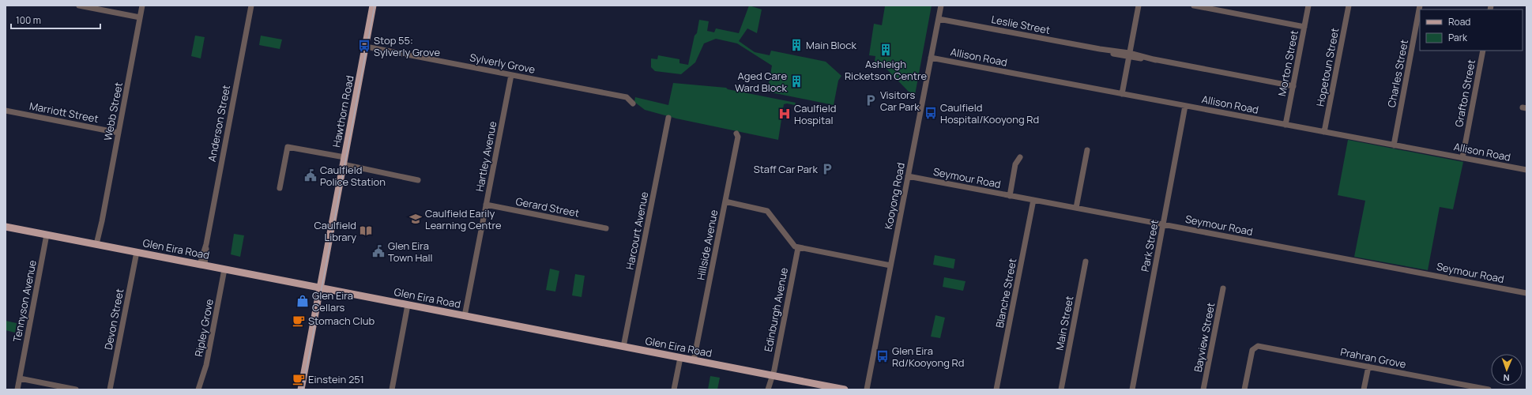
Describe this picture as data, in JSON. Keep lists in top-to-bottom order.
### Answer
{
  "streets": {
    "main road": ["Hawthorn Road", "Glen Eira Road"],
    "street": [
      "Leslie Street",
      "Allison Road",
      "Sylverly Grove",
      "Morton Street",
      "Hopetoun Street",
      "Charles Street",
      "Grafton Street",
      "Webb Street",
      "Marriott Street",
      "Anderson Street",
      "Hartley Avenue",
      "Seymour Road",
      "Kooyong Road",
      "Gerard Street",
      "Harcourt Avenue",
      "Hillside Avenue",
      "Park Street",
      "Blanche Street",
      "Tennyson Avenue",
      "Edinburgh Avenue",
      "Devon Street",
      "Main Street",
      "Ripley Grove",
      "Bayview Street",
      "Prahran Grove"
    ]
  },
  "crossings": [
    ["Leslie Street", "Morton Street"],
    ["Leslie Street", "Kooyong Road"],
    ["Allison Road", "Morton Street"],
    ["Allison Road", "Hopetoun Street"],
    ["Allison Road", "Charles Street"],
    ["Allison Road", "Grafton Street"],
    ["Allison Road", "Kooyong Road"],
    ["Allison Road", "Park Street"],
    ["Sylverly Grove", "Hawthorn Road"],
    ["Sylverly Grove", "Hartley Avenue"],
    ["Webb Street", "Marriott Street"],
    ["Webb Street", "Glen Eira Road"],
    ["Hawthorn Road", "Glen Eira Road"],
    ["Anderson Street", "Glen Eira Road"],
    ["Hartley Avenue", "Gerard Street"],
    ["Hartley Avenue", "Glen Eira Road"],
    ["Seymour Road", "Kooyong Road"],
    ["Seymour Road", "Park Street"],
    ["Seymour Road", "Blanche Street"],
    ["Harcourt Avenue", "Glen Eira Road"],
    ["Hillside Avenue", "Glen Eira Road"],
    ["Glen Eira Road", "Tennyson Avenue"],
    ["Glen Eira Road", "Edinburgh Avenue"],
    ["Glen Eira Road", "Devon Street"],
    ["Glen Eira Road", "Ripley Grove"]
  ],
  "places": {
    "building": ["Main Block", "Ashleigh Ricketson Centre", "Aged Care Ward Block"],
    "bus stop": ["Stop 55: Sylverly Grove", "Caulfield Hospital/Kooyong Rd", "Glen Eira Rd/Kooyong Rd"],
    "parking": ["Visitors Car Park", "Staff Car Park"],
    "hospital": ["Caulfield Hospital"],
    "public building": ["Caulfield Police Station", "Glen Eira Town Hall"],
    "school or university": ["Caulfield Earily Learning Centre"],
    "library": ["Caulfield Library"],
    "shop": ["Glen Eira Cellars"],
    "cafe": ["Stomach Club", "Einstein 251"]
  },
  "legend": ["Road", "Park"],
  "scale_bar": "100 m",
  "north": "bottom"
}
